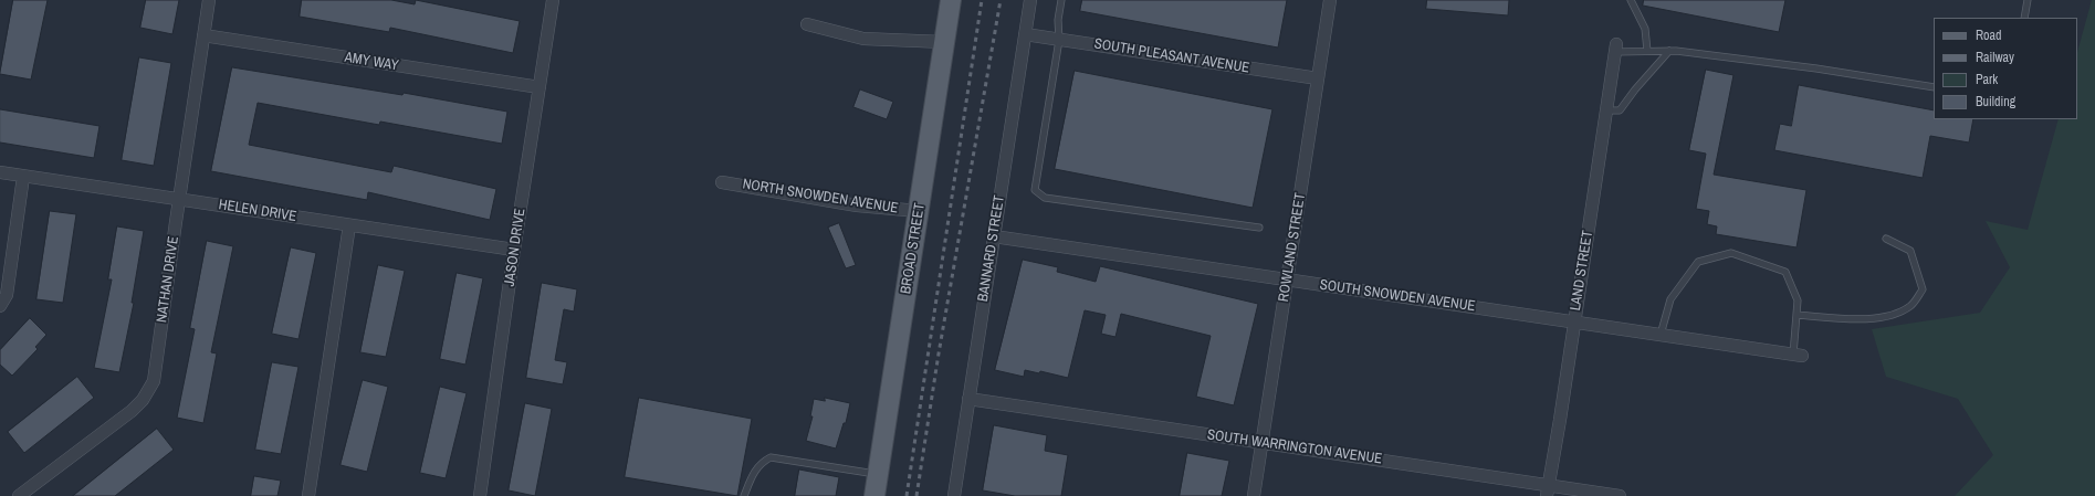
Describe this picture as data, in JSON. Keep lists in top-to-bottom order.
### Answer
{
  "streets": {
    "main road": ["BROAD STREET"],
    "street": [
      "SOUTH PLEASANT AVENUE",
      "AMY WAY",
      "NORTH SNOWDEN AVENUE",
      "HELEN DRIVE",
      "JASON DRIVE",
      "ROWLAND STREET",
      "BANNARD STREET",
      "LAND STREET",
      "NATHAN DRIVE",
      "SOUTH SNOWDEN AVENUE",
      "SOUTH WARRINGTON AVENUE"
    ]
  },
  "crossings": [
    ["SOUTH PLEASANT AVENUE", "ROWLAND STREET"],
    ["SOUTH PLEASANT AVENUE", "BANNARD STREET"],
    ["AMY WAY", "JASON DRIVE"],
    ["AMY WAY", "NATHAN DRIVE"],
    ["NORTH SNOWDEN AVENUE", "BROAD STREET"],
    ["HELEN DRIVE", "JASON DRIVE"],
    ["HELEN DRIVE", "NATHAN DRIVE"],
    ["ROWLAND STREET", "SOUTH SNOWDEN AVENUE"],
    ["ROWLAND STREET", "SOUTH WARRINGTON AVENUE"],
    ["BANNARD STREET", "SOUTH SNOWDEN AVENUE"],
    ["BANNARD STREET", "SOUTH WARRINGTON AVENUE"],
    ["LAND STREET", "SOUTH SNOWDEN AVENUE"],
    ["LAND STREET", "SOUTH WARRINGTON AVENUE"]
  ],
  "legend": [
    "Road",
    "Railway",
    "Park",
    "Building"
  ]
}
